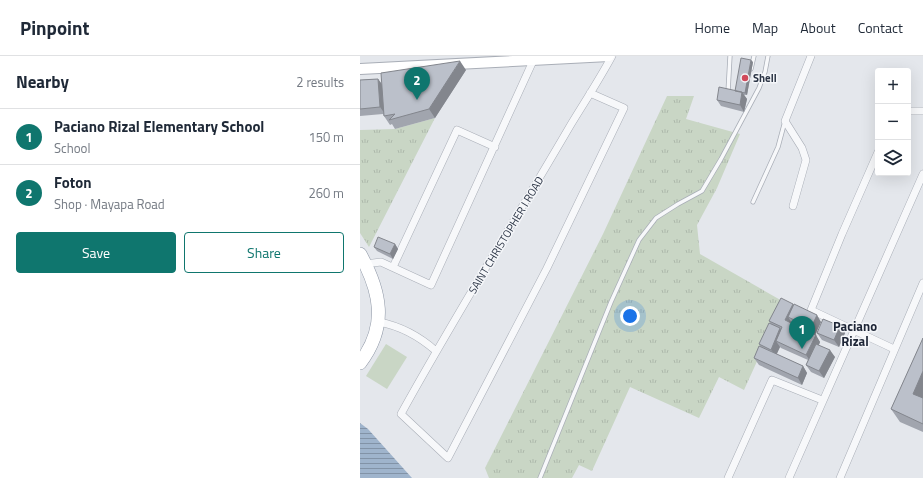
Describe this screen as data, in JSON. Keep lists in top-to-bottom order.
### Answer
{
  "streets": {
    "street": ["SAINT CHRISTOPHER I ROAD"]
  },
  "districts": ["Paciano Rizal"],
  "places": ["Shell"],
  "page": {
    "header": "Pinpoint",
    "nav": [
      "Home",
      "Map",
      "About",
      "Contact"
    ],
    "heading": ["Nearby", "2 results"],
    "pins": ["2", "1"],
    "map_buttons": ["+", "−"],
    "list": [
      {
        "mark": "1",
        "name": "Paciano Rizal Elementary School",
        "note": "School",
        "value": "150 m"
      },
      {
        "mark": "2",
        "name": "Foton",
        "note": "Shop · Mayapa Road",
        "value": "260 m"
      }
    ],
    "buttons": ["Save", "Share"]
  }
}
